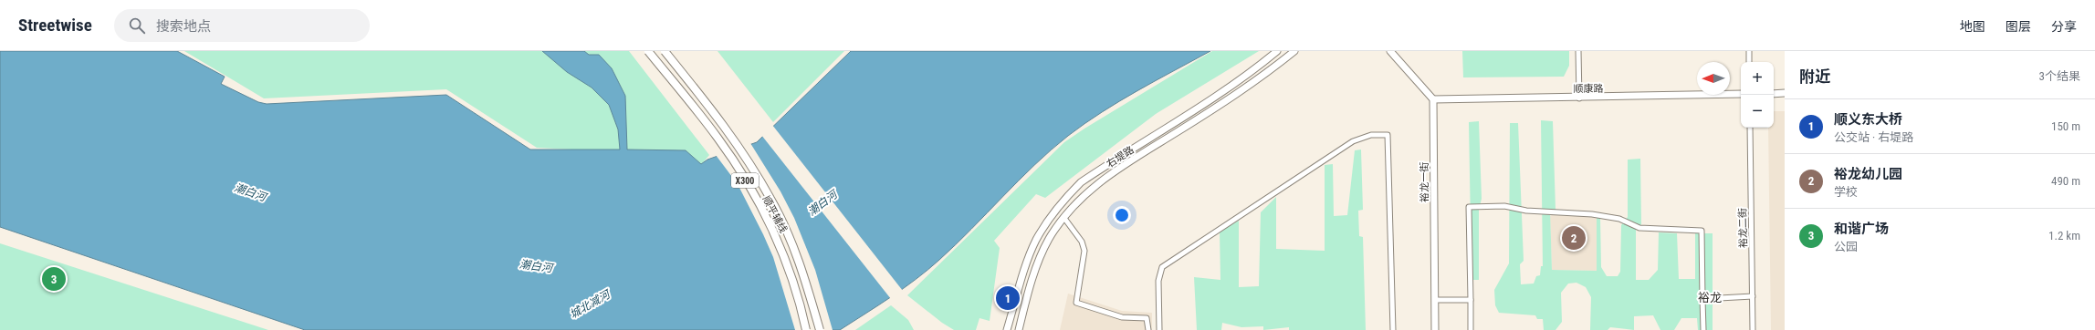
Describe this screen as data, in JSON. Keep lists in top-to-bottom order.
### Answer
{
  "streets": {
    "main road": [
      "顺康路",
      "右堤路",
      "X300",
      "裕龙一街",
      "顺平辅线"
    ],
    "street": ["裕龙二街"]
  },
  "crossings": [
    ["顺康路", "裕龙一街"]
  ],
  "districts": ["裕龙"],
  "water": ["潮白河", "城北减河"],
  "north": "left",
  "page": {
    "header": "Streetwise",
    "search": "搜索地点",
    "nav": ["地图", "图层", "分享"],
    "heading": ["附近", "3个结果"],
    "map_buttons": ["+", "−"],
    "list": [
      {
        "mark": "1",
        "name": "顺义东大桥",
        "note": "公交站 · 右堤路",
        "value": "150 m"
      },
      {
        "mark": "2",
        "name": "裕龙幼儿园",
        "note": "学校",
        "value": "490 m"
      },
      {
        "mark": "3",
        "name": "和谐广场",
        "note": "公园",
        "value": "1.2 km"
      }
    ],
    "pins": ["2", "3", "1"]
  }
}
